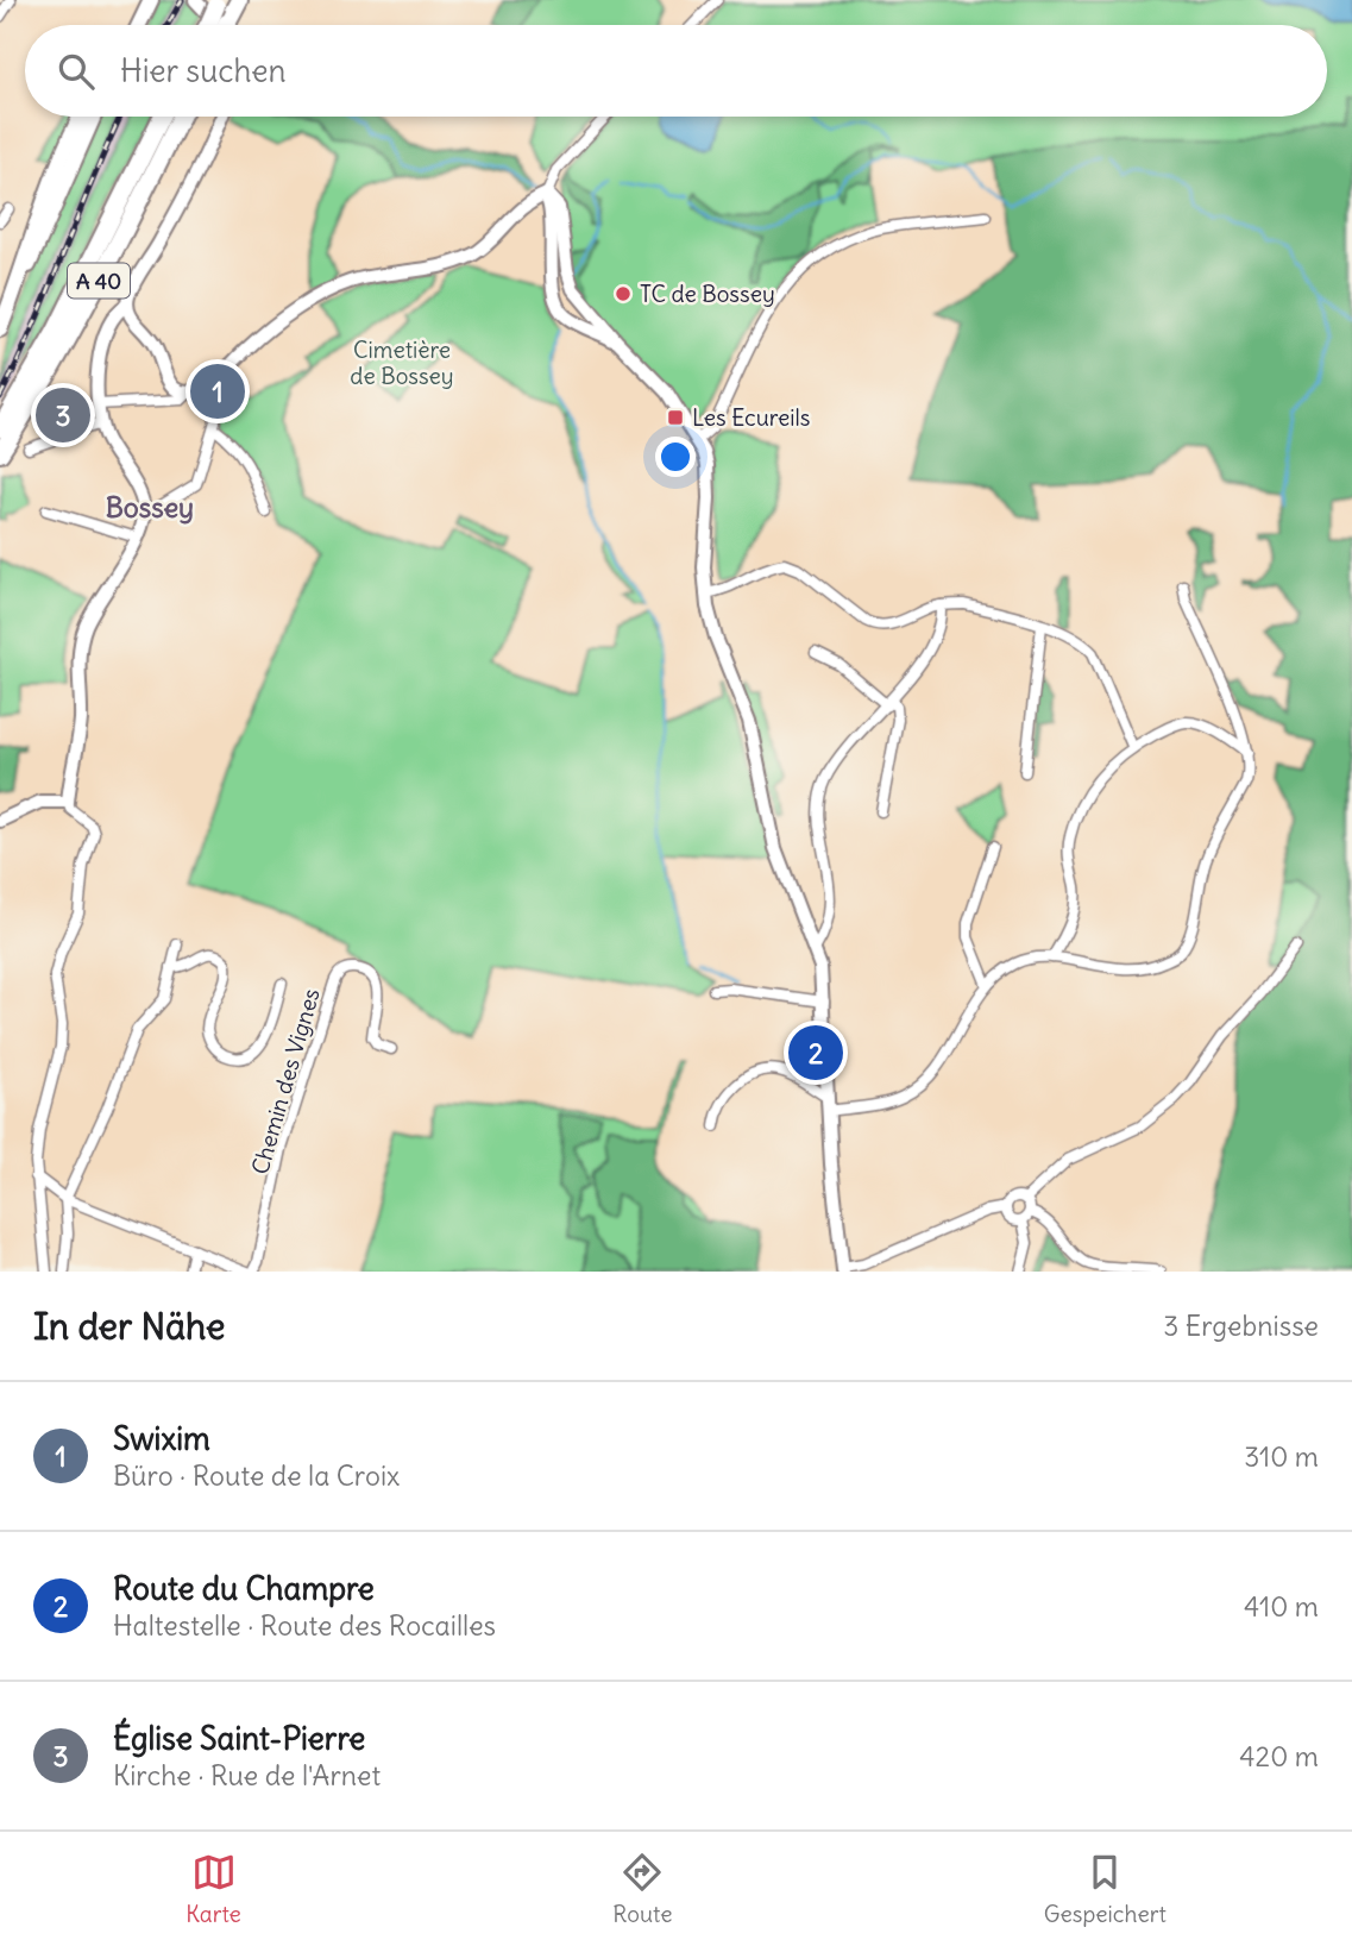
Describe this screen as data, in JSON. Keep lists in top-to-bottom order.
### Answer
{
  "streets": {
    "highway": ["A 40"],
    "street": ["Chemin des Vignes"]
  },
  "districts": ["Bossey"],
  "parks": ["Cimetière de Bossey"],
  "places": {
    "other": ["TC de Bossey"],
    "transit": ["Les Ecureils"]
  },
  "page": {
    "search": "Hier suchen",
    "pins": ["1", "3", "2"],
    "heading": ["In der Nähe", "3 Ergebnisse"],
    "list": [
      {
        "mark": "1",
        "name": "Swixim",
        "note": "Büro · Route de la Croix",
        "value": "310 m"
      },
      {
        "mark": "2",
        "name": "Route du Champre",
        "note": "Haltestelle · Route des Rocailles",
        "value": "410 m"
      },
      {
        "mark": "3",
        "name": "Église Saint-Pierre",
        "note": "Kirche · Rue de l'Arnet",
        "value": "420 m"
      }
    ],
    "nav": ["Karte", "Route", "Gespeichert"]
  }
}
